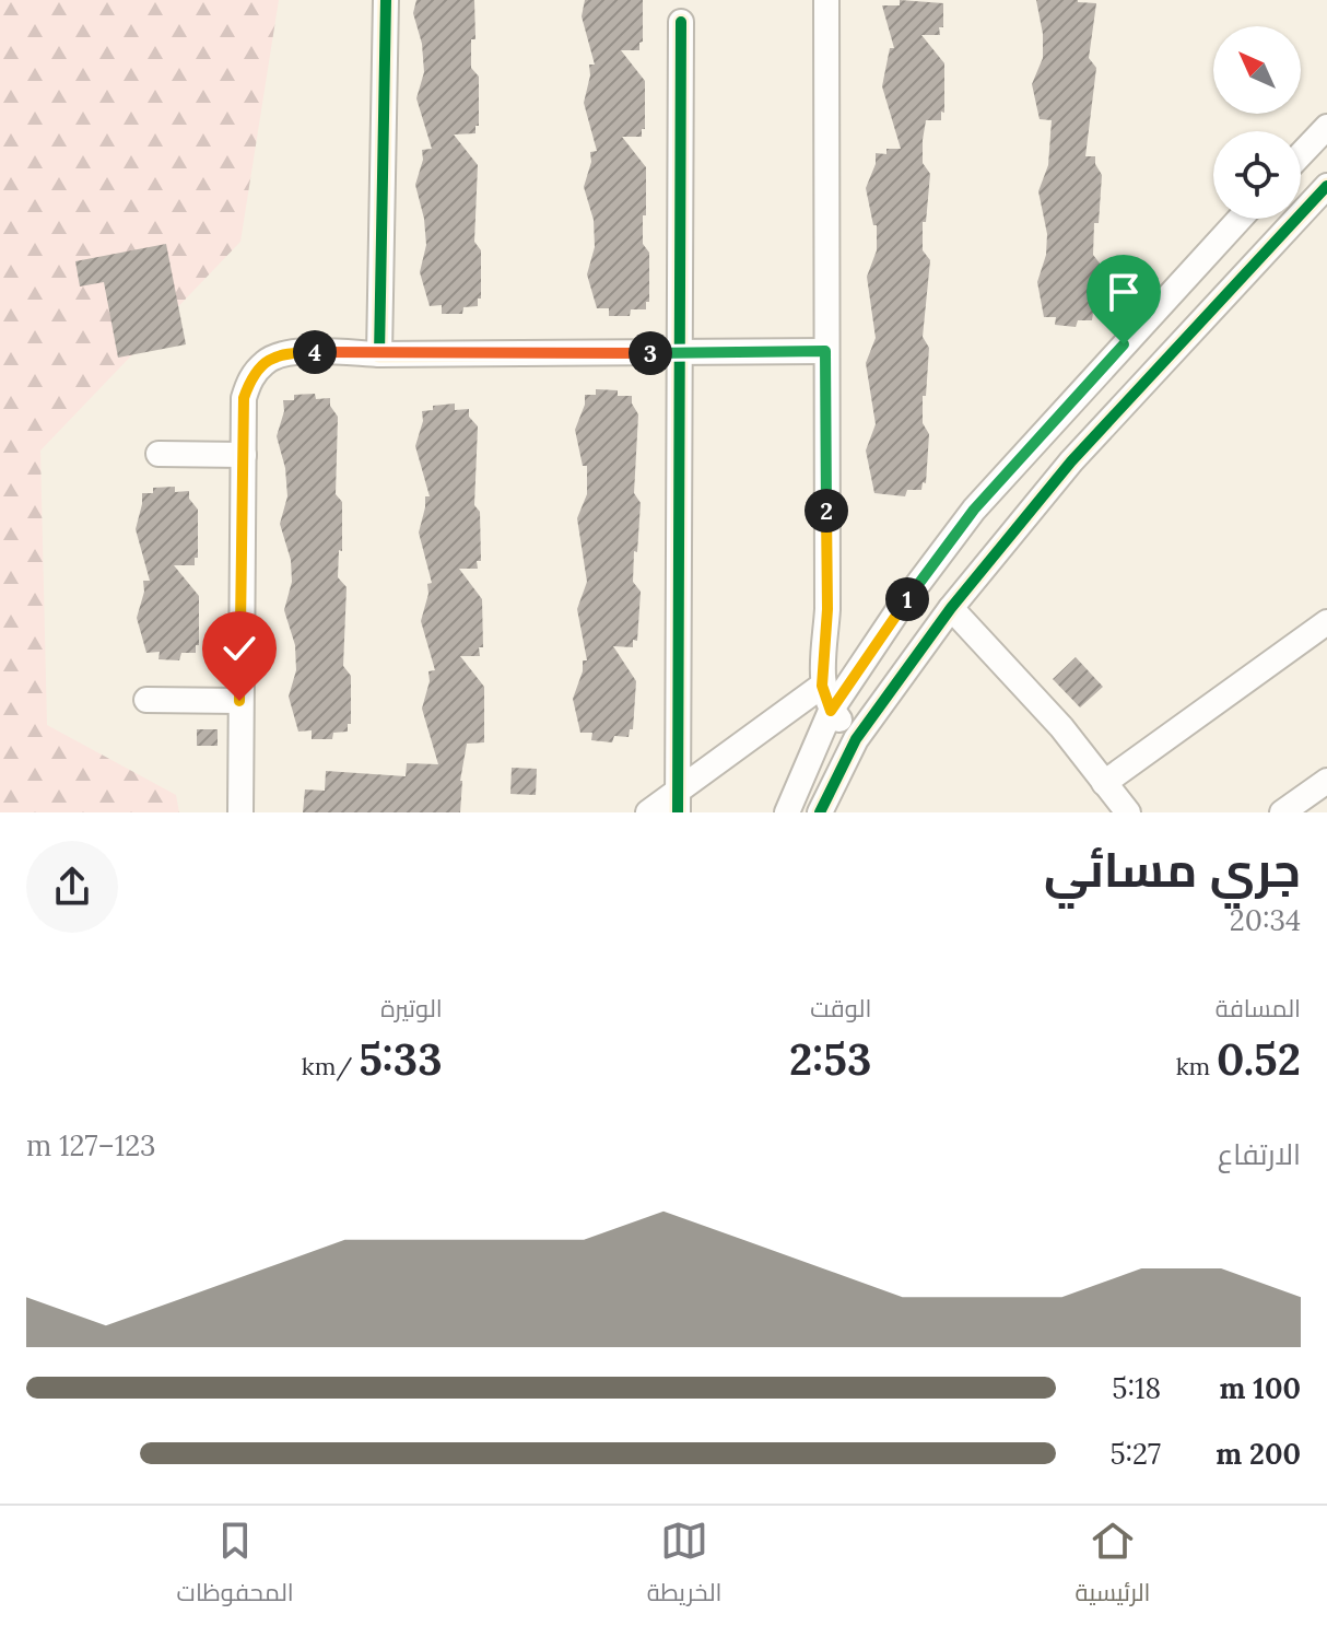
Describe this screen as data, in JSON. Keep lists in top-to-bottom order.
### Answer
{
  "north": "top left",
  "page": {
    "pins": [
      "4",
      "3",
      "2",
      "1"
    ],
    "heading": ["جري مسائي", "20:34"],
    "stats": [
      ["المسافة", "0.52 km"],
      ["الوقت", "2:53"],
      ["الوتيرة", "5:33 /km"]
    ],
    "chart": ["الارتفاع", "123–127 m"],
    "list": [
      {
        "name": "100 m",
        "note": "5:18"
      },
      {
        "name": "200 m",
        "note": "5:27"
      }
    ],
    "tabs": ["الرئيسية", "الخريطة", "المحفوظات"]
  }
}
